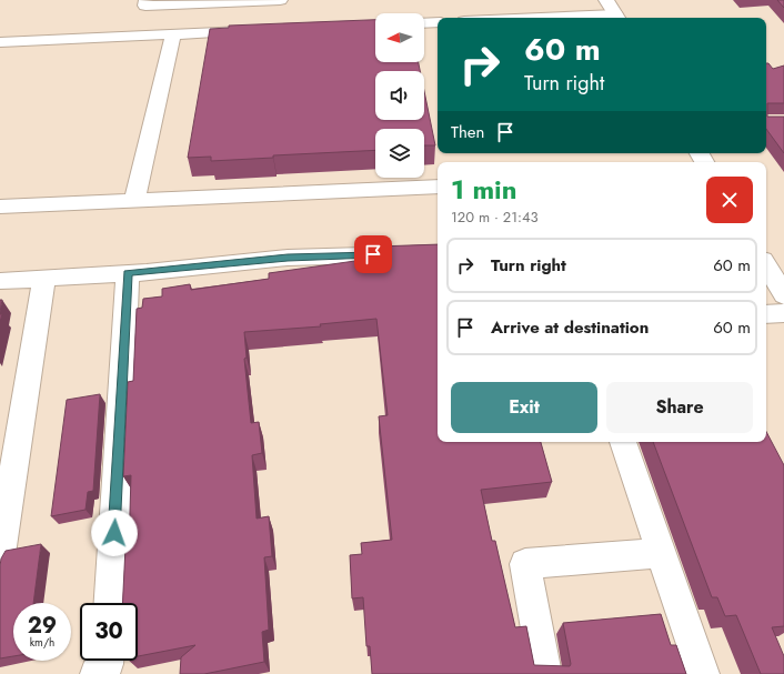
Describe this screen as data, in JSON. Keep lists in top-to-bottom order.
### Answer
{
  "north": "left",
  "page": {
    "turn": ["60 m", "Turn right"],
    "then": "Then",
    "heading": ["1 min", "120 m · 21:43"],
    "list": [
      {
        "name": "Turn right",
        "value": "60 m"
      },
      {
        "name": "Arrive at destination",
        "value": "60 m"
      }
    ],
    "buttons": ["Exit", "Share"],
    "speed": "29 km/h",
    "limit": "30"
  }
}
